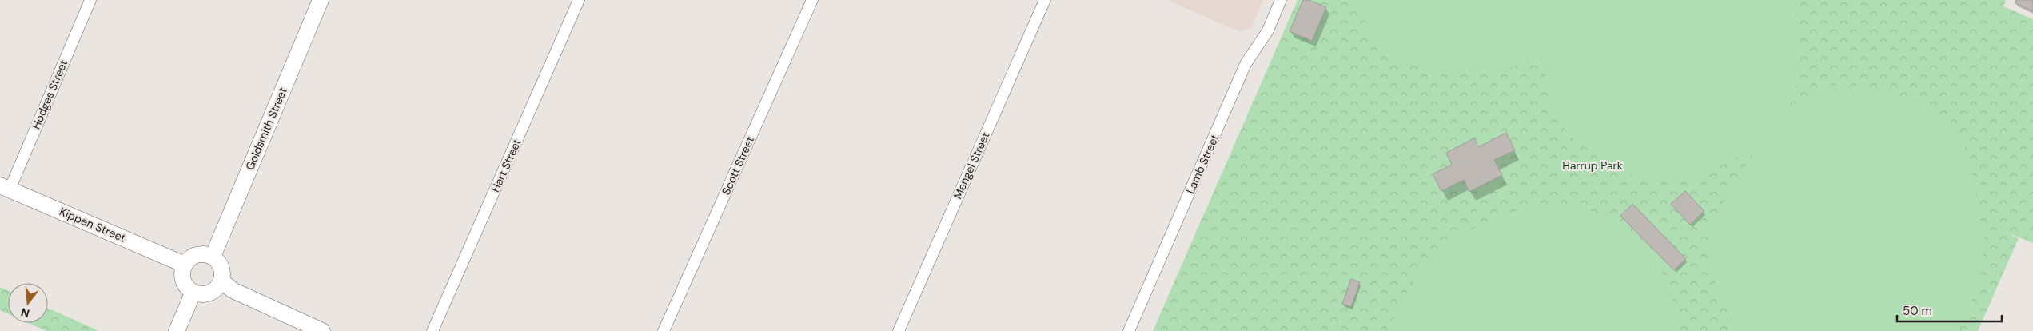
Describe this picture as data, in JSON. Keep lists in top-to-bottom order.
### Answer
{
  "streets": {
    "street": [
      "Hodges Street",
      "Goldsmith Street",
      "Lamb Street",
      "Hart Street",
      "Scott Street",
      "Mengel Street",
      "Kippen Street"
    ]
  },
  "crossings": [
    ["Hodges Street", "Kippen Street"],
    ["Goldsmith Street", "Kippen Street"]
  ],
  "parks": ["Harrup Park"],
  "scale_bar": "50 m",
  "north": "bottom"
}
